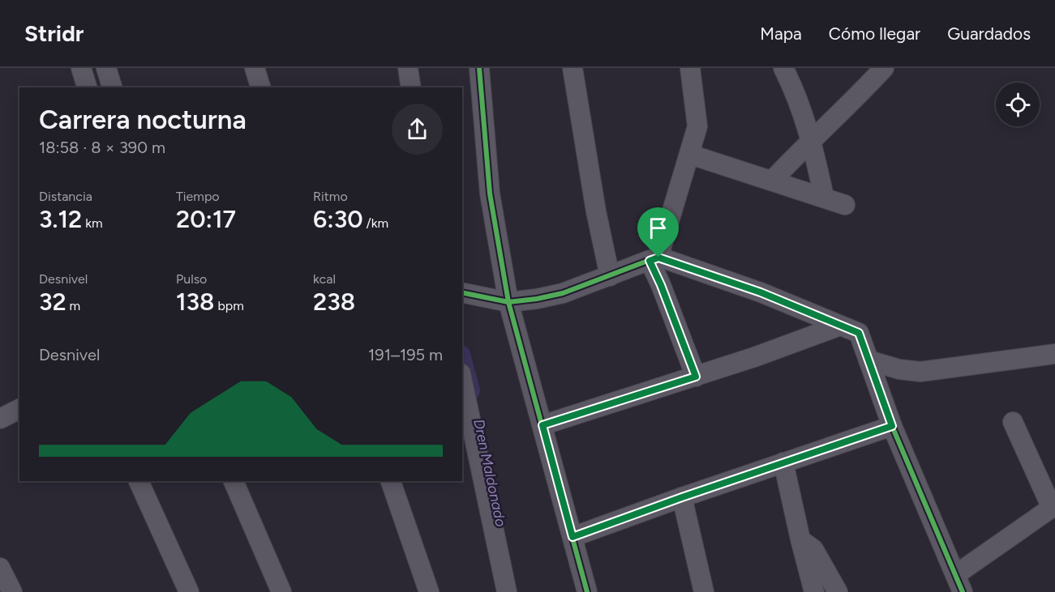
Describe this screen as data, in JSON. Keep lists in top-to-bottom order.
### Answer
{
  "water": ["Dren Maldonado"],
  "page": {
    "header": "Stridr",
    "nav": ["Mapa", "Cómo llegar", "Guardados"],
    "heading": ["Carrera nocturna", "18:58 · 8 × 390 m"],
    "stats": [
      ["Distancia", "3.12 km"],
      ["Tiempo", "20:17"],
      ["Ritmo", "6:30 /km"],
      ["Desnivel", "32 m"],
      ["Pulso", "138 bpm"],
      ["kcal", "238"]
    ],
    "chart": ["Desnivel", "191–195 m"]
  }
}
